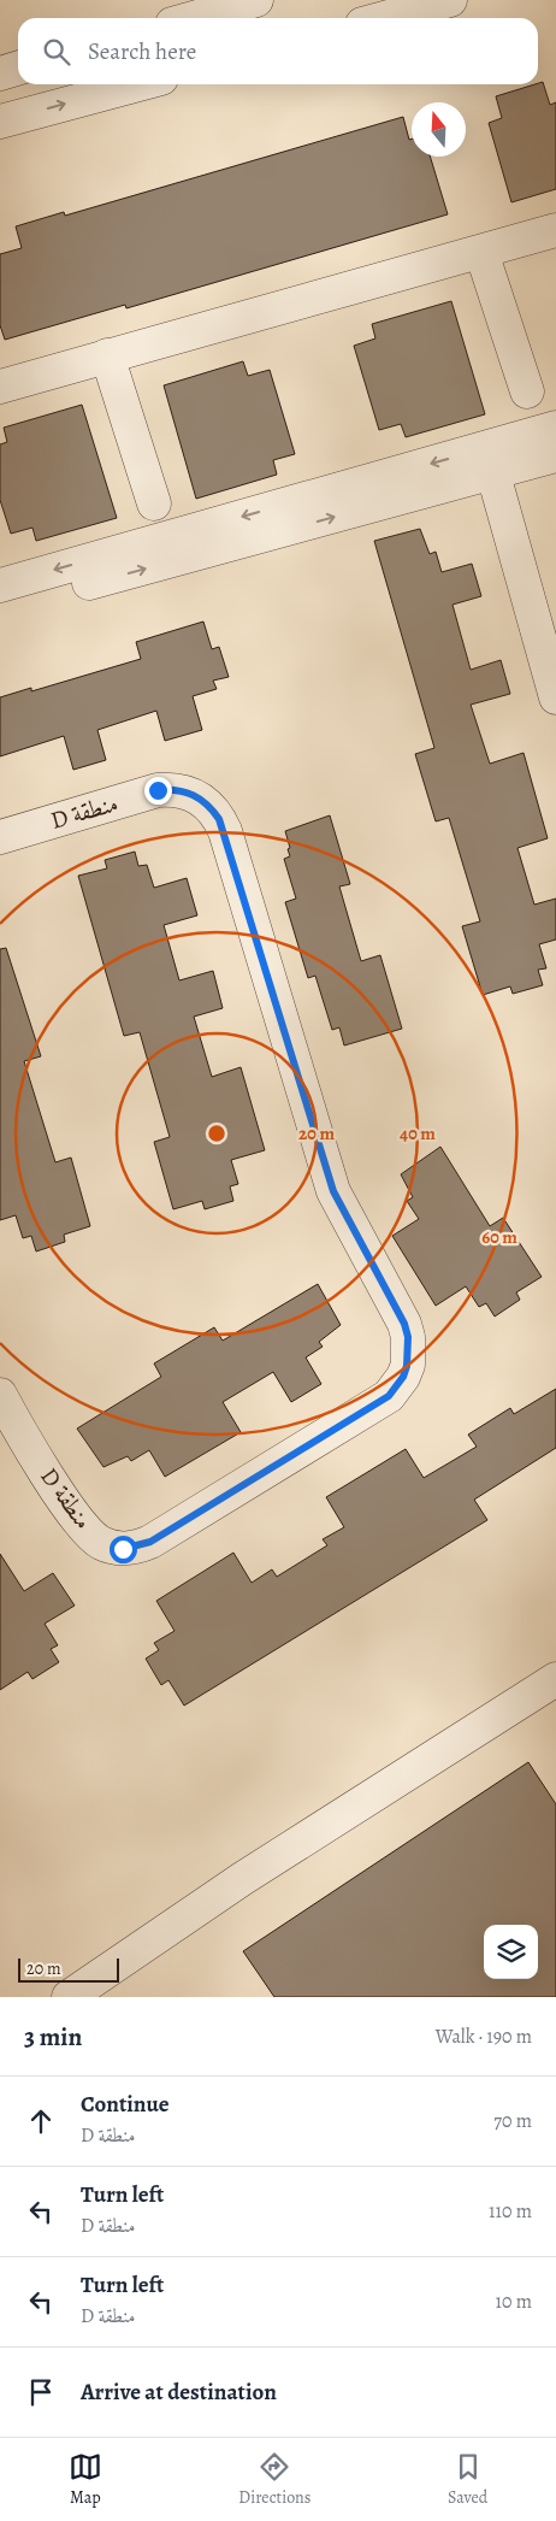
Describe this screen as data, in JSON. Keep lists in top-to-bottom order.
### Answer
{
  "streets": {
    "street": ["D منطقة"]
  },
  "scale_bar": "20 m",
  "north": "top",
  "page": {
    "search": "Search here",
    "scale": "20 m",
    "heading": ["3 min", "Walk · 190 m"],
    "list": [
      ["Continue", "D منطقة", "70 m"],
      ["Turn left", "D منطقة", "110 m"],
      ["Turn left", "D منطقة", "10 m"],
      "Arrive at destination"
    ],
    "nav": ["Map", "Directions", "Saved"]
  },
  "rings": ["20 m", "40 m", "60 m"]
}
